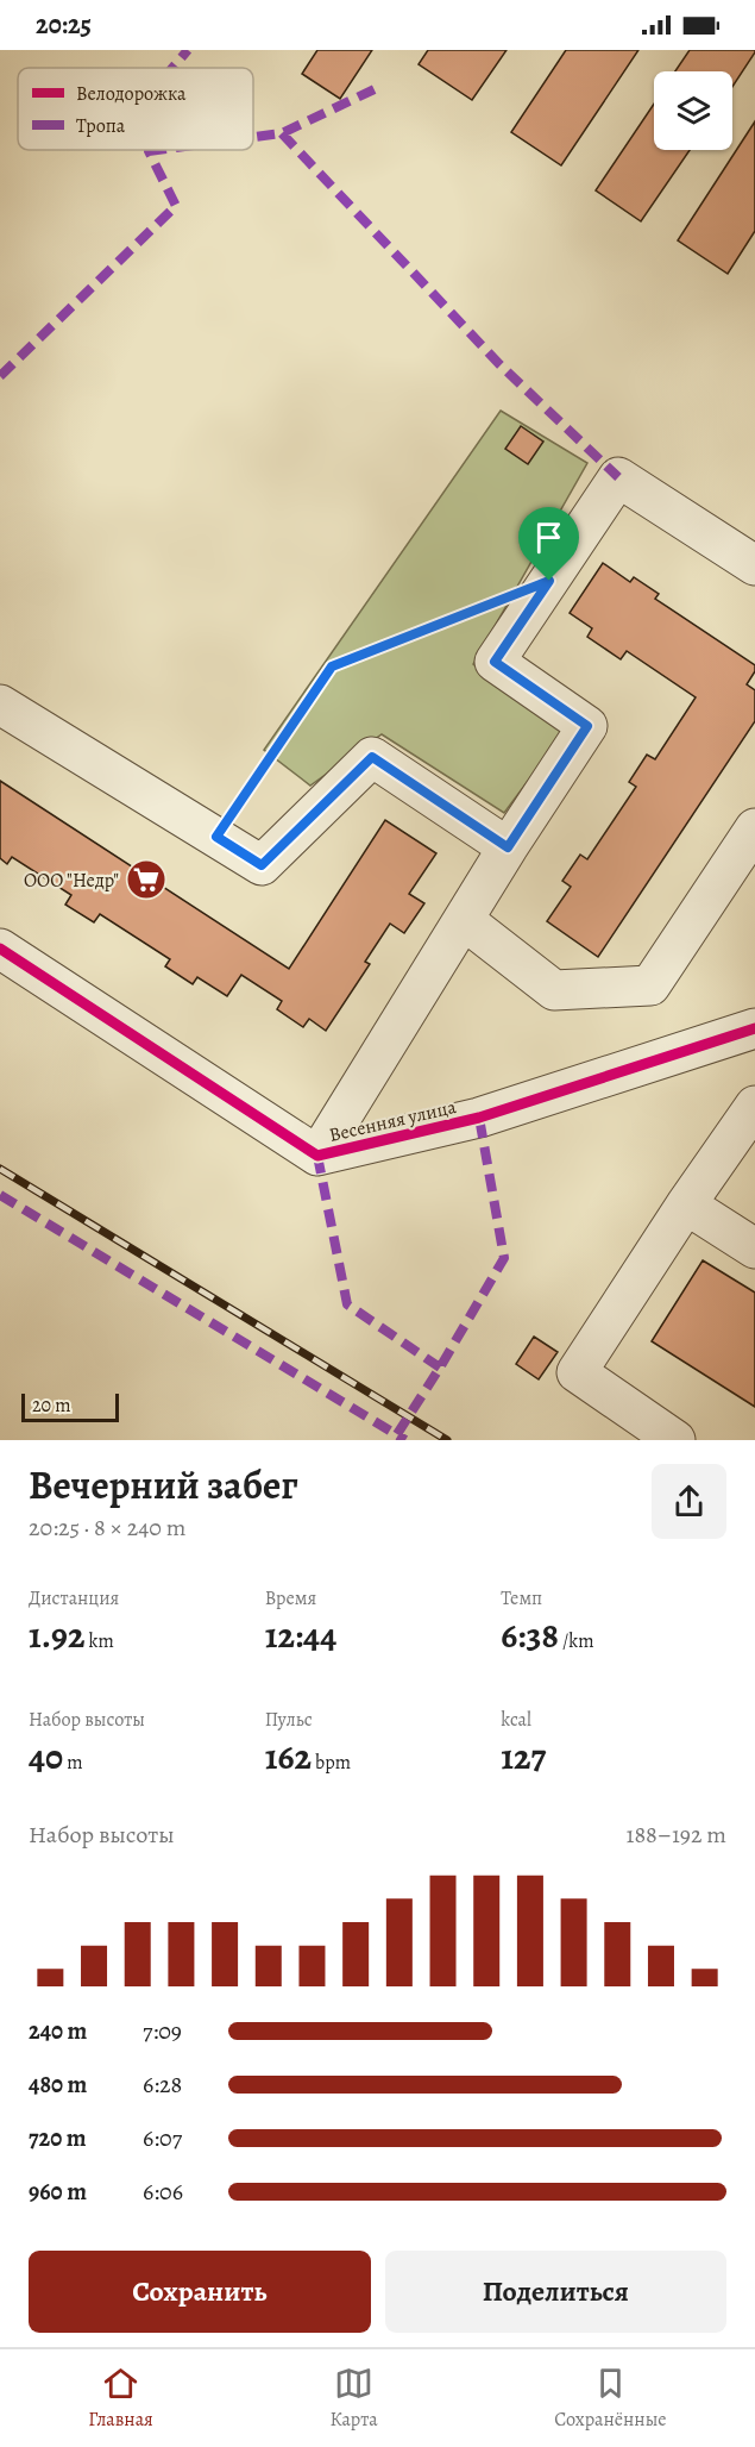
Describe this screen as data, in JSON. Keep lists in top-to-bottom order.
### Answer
{
  "streets": {
    "street": ["Весенняя улица"]
  },
  "places": {
    "supermarket": ["ООО \"Недр\""]
  },
  "legend": ["Велодорожка", "Тропа"],
  "scale_bar": "20 m",
  "page": {
    "status": "20:25",
    "scale": "20 m",
    "heading": ["Вечерний забег", "20:25 · 8 × 240 m"],
    "stats": [
      ["Дистанция", "1.92 km"],
      ["Время", "12:44"],
      ["Темп", "6:38 /km"],
      ["Набор высоты", "40 m"],
      ["Пульс", "162 bpm"],
      ["kcal", "127"]
    ],
    "chart": ["Набор высоты", "188–192 m"],
    "list": [
      {
        "name": "240 m",
        "note": "7:09"
      },
      {
        "name": "480 m",
        "note": "6:28"
      },
      {
        "name": "720 m",
        "note": "6:07"
      },
      {
        "name": "960 m",
        "note": "6:06"
      }
    ],
    "buttons": ["Сохранить", "Поделиться"],
    "tabs": ["Главная", "Карта", "Сохранённые"]
  }
}
